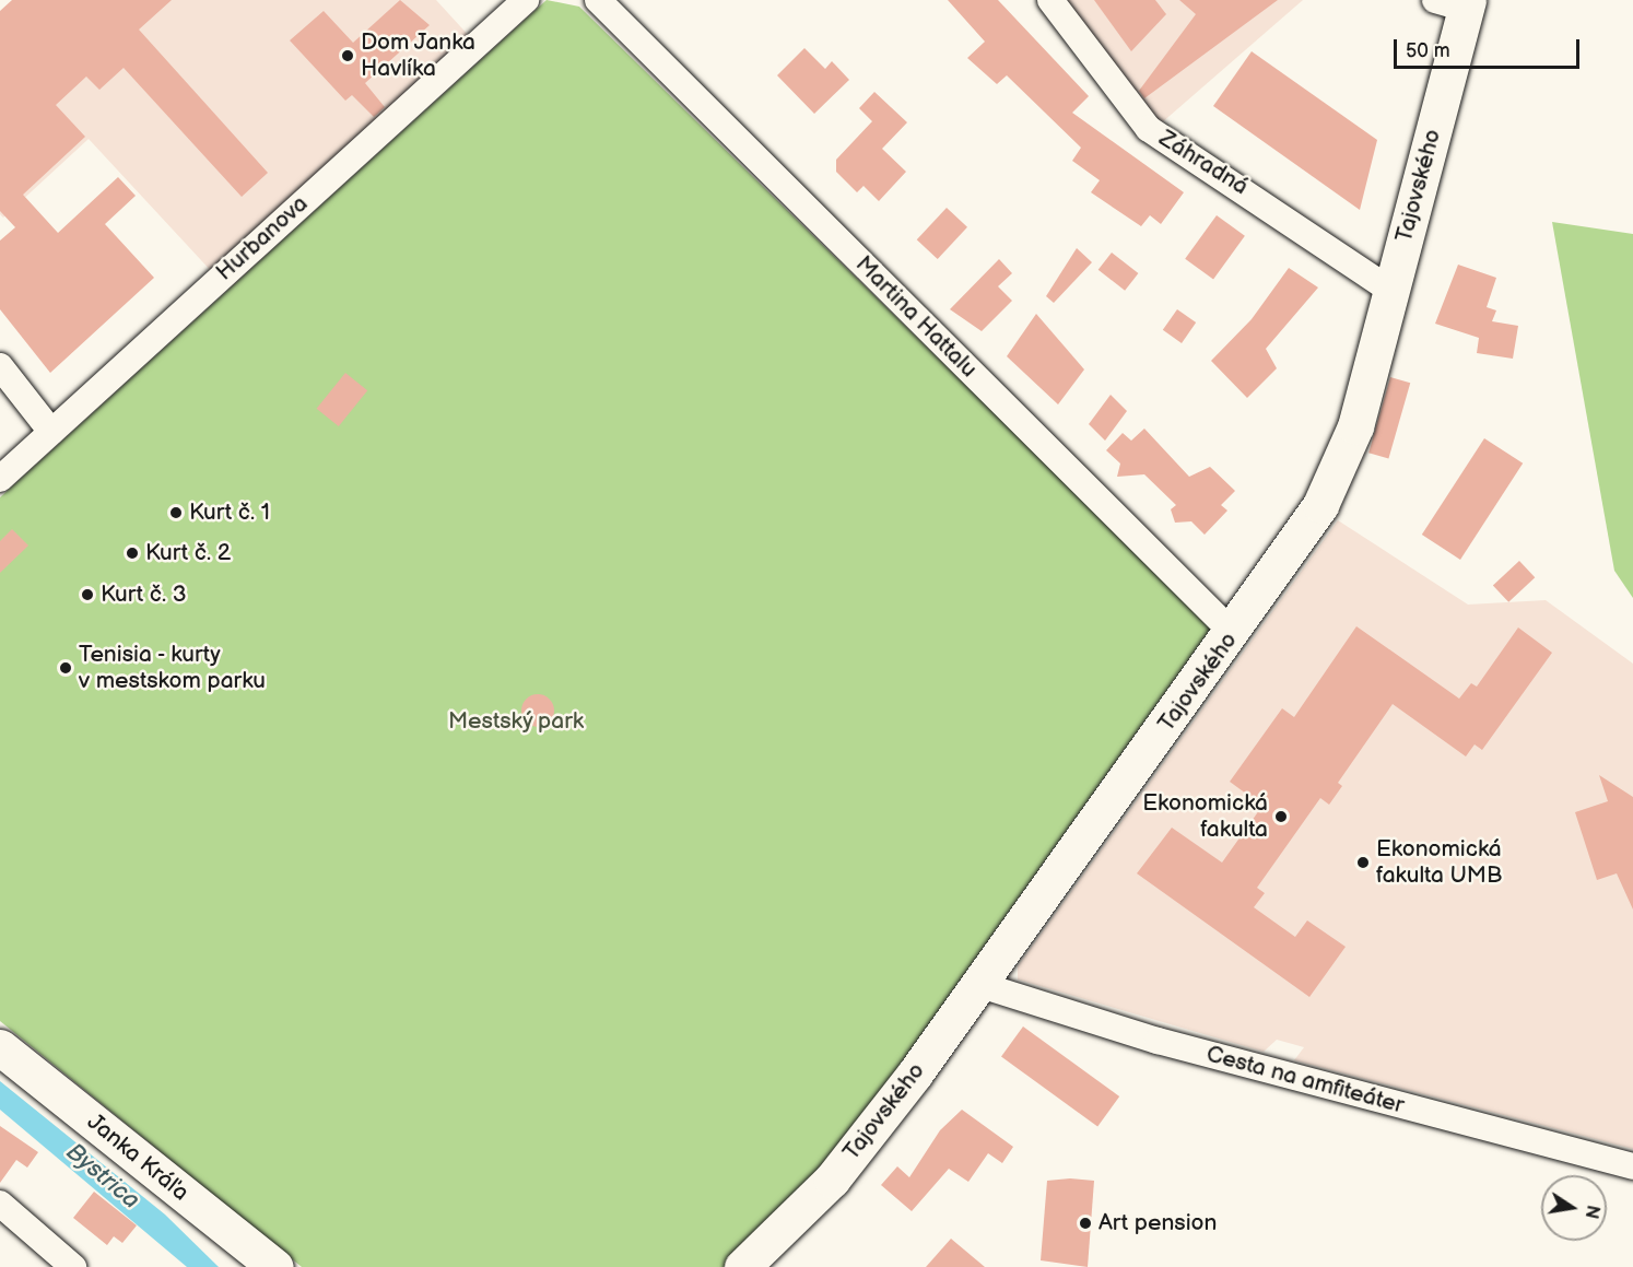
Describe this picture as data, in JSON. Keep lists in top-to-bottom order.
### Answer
{
  "streets": {
    "street": [
      "Záhradná",
      "Tajovského",
      "Hurbanova",
      "Martina Hattalu",
      "Cesta na amfiteáter",
      "Janka Kráľa"
    ]
  },
  "crossings": [
    ["Záhradná", "Tajovského"],
    ["Tajovského", "Martina Hattalu"],
    ["Tajovského", "Cesta na amfiteáter"]
  ],
  "water": ["Bystrica"],
  "parks": ["Mestský park"],
  "places": [
    "Dom Janka Havlíka",
    "Kurt č. 1",
    "Kurt č. 2",
    "Kurt č. 3",
    "Tenisia - kurty v mestskom parku",
    "Ekonomická fakulta",
    "Ekonomická fakulta UMB",
    "Art pension"
  ],
  "scale_bar": "50 m",
  "north": "right"
}
